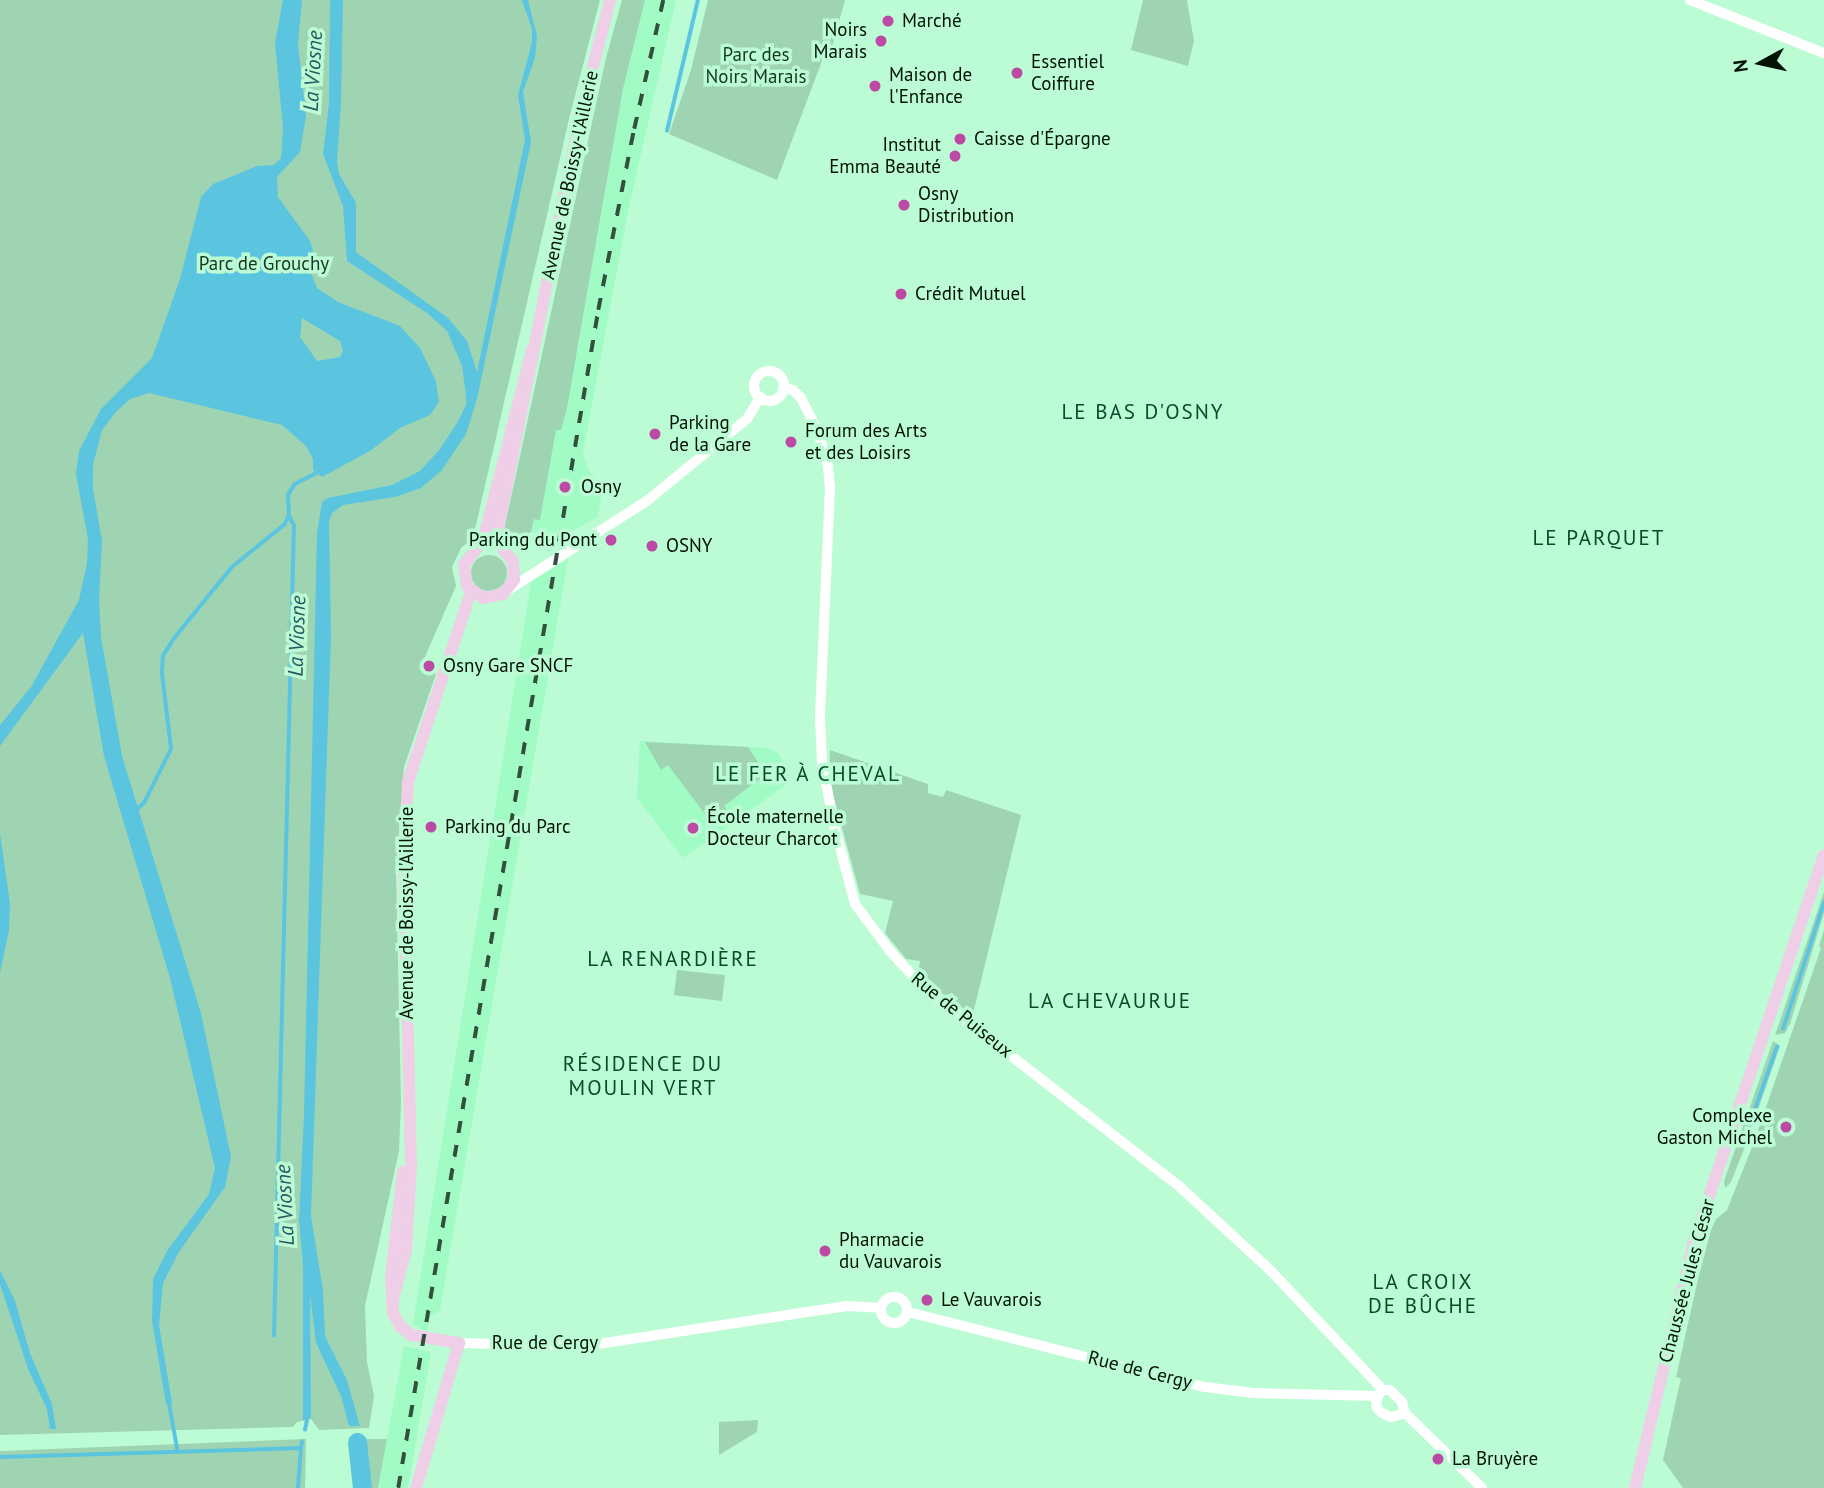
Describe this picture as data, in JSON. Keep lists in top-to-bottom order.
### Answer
{
  "streets": {
    "main road": ["Avenue de Boissy-l'Aillerie", "Chaussée Jules César"],
    "street": ["Rue de Puiseux", "Rue de Cergy"]
  },
  "crossings": [
    ["Avenue de Boissy-l'Aillerie", "Rue de Cergy"],
    ["Rue de Puiseux", "Rue de Cergy"]
  ],
  "districts": [
    "LE BAS D'OSNY",
    "LE PARQUET",
    "LE FER À CHEVAL",
    "LA RENARDIÈRE",
    "LA CHEVAURUE",
    "RÉSIDENCE DU MOULIN VERT",
    "LA CROIX DE BÛCHE"
  ],
  "water": ["La Viosne"],
  "parks": ["Parc des Noirs Marais", "Parc de Grouchy"],
  "places": [
    "Marché",
    "Noirs Marais",
    "Essentiel Coiffure",
    "Maison de l'Enfance",
    "Caisse d'Épargne",
    "Institut Emma Beauté",
    "Osny Distribution",
    "Crédit Mutuel",
    "Parking de la Gare",
    "Forum des Arts et des Loisirs",
    "Osny",
    "Parking du Pont",
    "OSNY",
    "Osny Gare SNCF",
    "Parking du Parc",
    "École maternelle Docteur Charcot",
    "Complexe Gaston Michel",
    "Pharmacie du Vauvarois",
    "Le Vauvarois",
    "La Bruyère"
  ],
  "north": "left"
}
